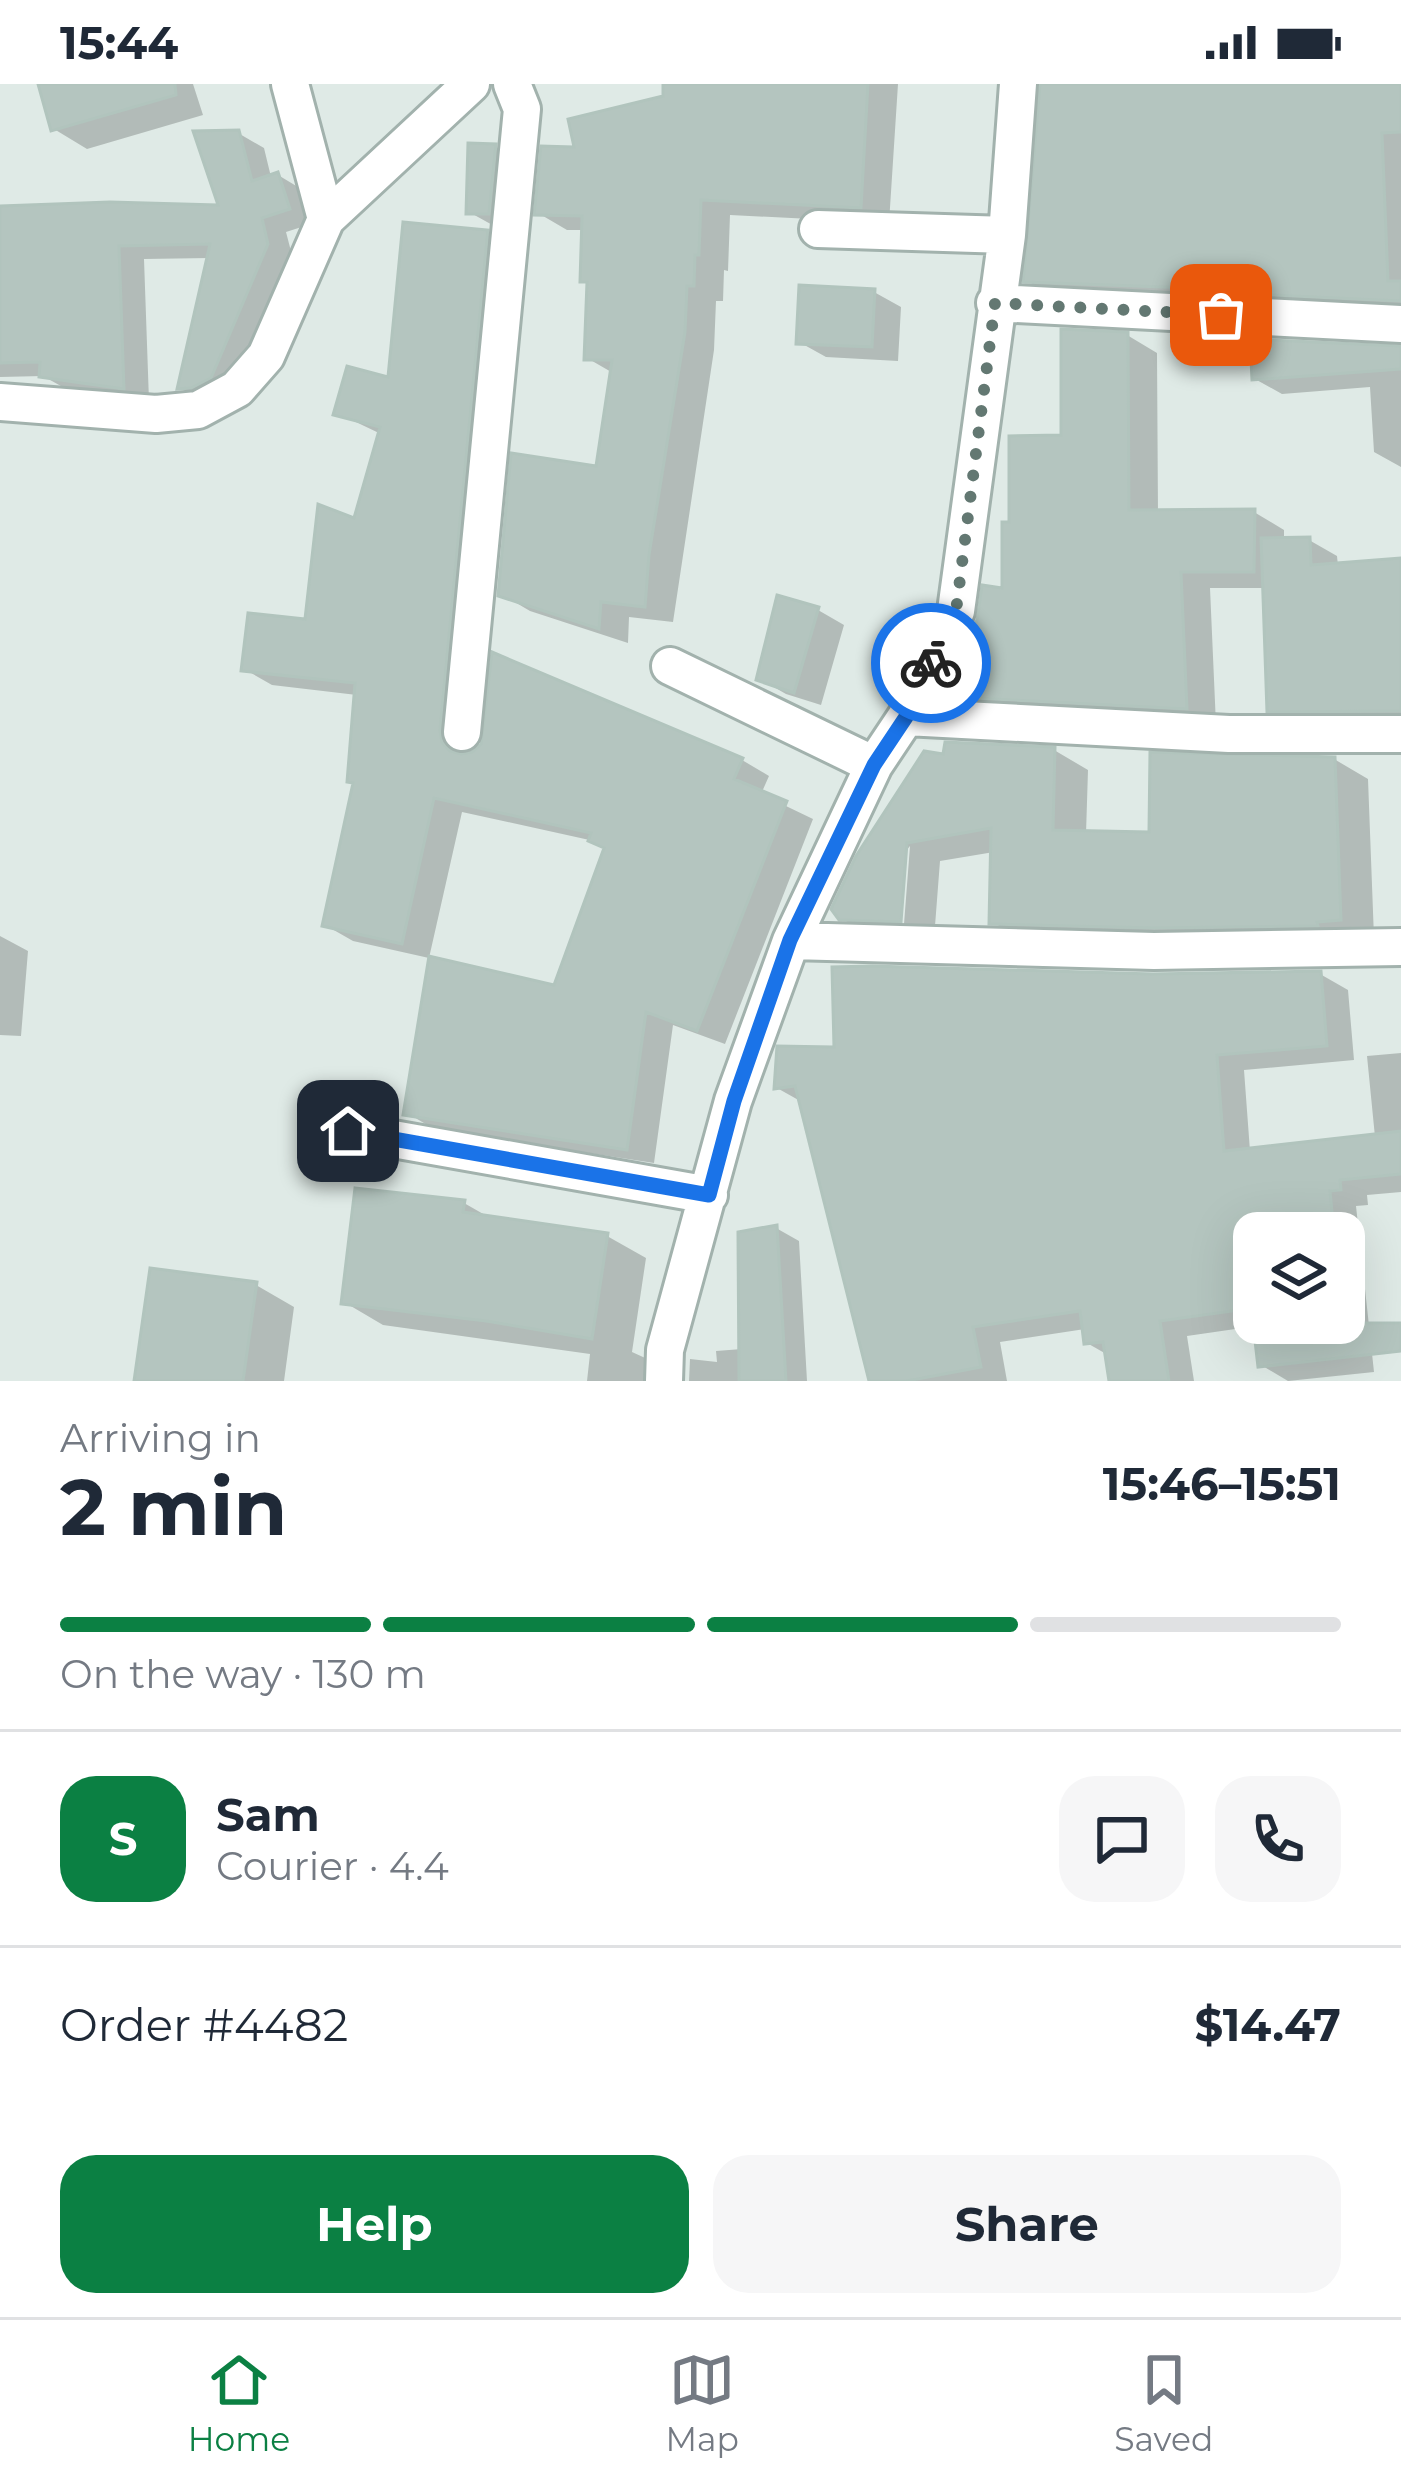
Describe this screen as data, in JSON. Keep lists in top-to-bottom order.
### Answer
{
  "page": {
    "status": "15:44",
    "heading": ["2 min", "Arriving in", "15:46–15:51"],
    "panel": [
      "Sam",
      "Courier · 4.4",
      "Order #4482",
      "$14.47"
    ],
    "bar": "On the way · 130 m",
    "round": "S",
    "buttons": ["Help", "Share"],
    "tabs": ["Home", "Map", "Saved"]
  }
}
